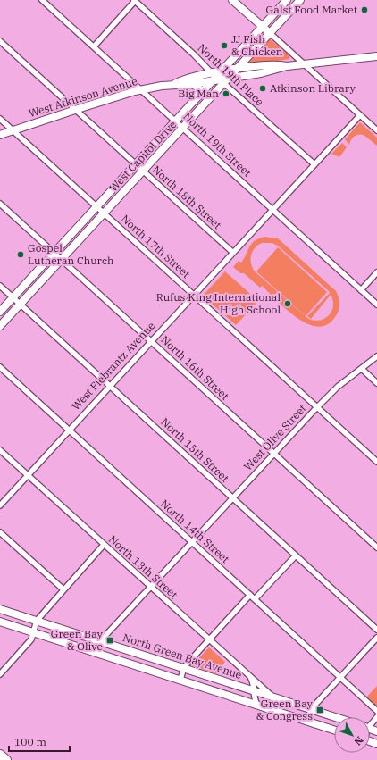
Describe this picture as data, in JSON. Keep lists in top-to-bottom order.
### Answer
{
  "streets": {
    "main road": ["West Atkinson Avenue", "West Capitol Drive", "North Green Bay Avenue"],
    "street": [
      "North 19th Place",
      "North 19th Street",
      "North 18th Street",
      "North 17th Street",
      "West Fiebrantz Avenue",
      "North 16th Street",
      "West Olive Street",
      "North 15th Street",
      "North 14th Street",
      "North 13th Street"
    ]
  },
  "crossings": [
    ["North 19th Place", "West Atkinson Avenue"],
    ["North 19th Place", "West Capitol Drive"],
    ["North 19th Place", "West Fiebrantz Avenue"],
    ["West Atkinson Avenue", "North 19th Street"],
    ["West Atkinson Avenue", "West Capitol Drive"],
    ["West Atkinson Avenue", "North 18th Street"],
    ["West Atkinson Avenue", "North 17th Street"],
    ["North 19th Street", "West Capitol Drive"],
    ["North 19th Street", "West Fiebrantz Avenue"],
    ["West Capitol Drive", "North 18th Street"],
    ["West Capitol Drive", "North 17th Street"],
    ["West Capitol Drive", "North 16th Street"],
    ["West Capitol Drive", "North 15th Street"],
    ["North 18th Street", "West Fiebrantz Avenue"],
    ["North 17th Street", "West Fiebrantz Avenue"],
    ["North 17th Street", "West Olive Street"],
    ["West Fiebrantz Avenue", "North 16th Street"],
    ["West Fiebrantz Avenue", "North 15th Street"],
    ["West Fiebrantz Avenue", "North 14th Street"],
    ["West Fiebrantz Avenue", "North 13th Street"],
    ["North 16th Street", "West Olive Street"],
    ["West Olive Street", "North 15th Street"],
    ["West Olive Street", "North 14th Street"],
    ["West Olive Street", "North 13th Street"],
    ["West Olive Street", "North Green Bay Avenue"],
    ["North 13th Street", "North Green Bay Avenue"]
  ],
  "places": {
    "other": [
      "Galst Food Market",
      "JJ Fish & Chicken",
      "Atkinson Library",
      "Big Man",
      "Gospel Lutheran Church",
      "Rufus King International High School"
    ],
    "transit": ["Green Bay & Olive", "Green Bay & Congress"]
  },
  "scale_bar": "100 m",
  "north": "bottom right"
}
